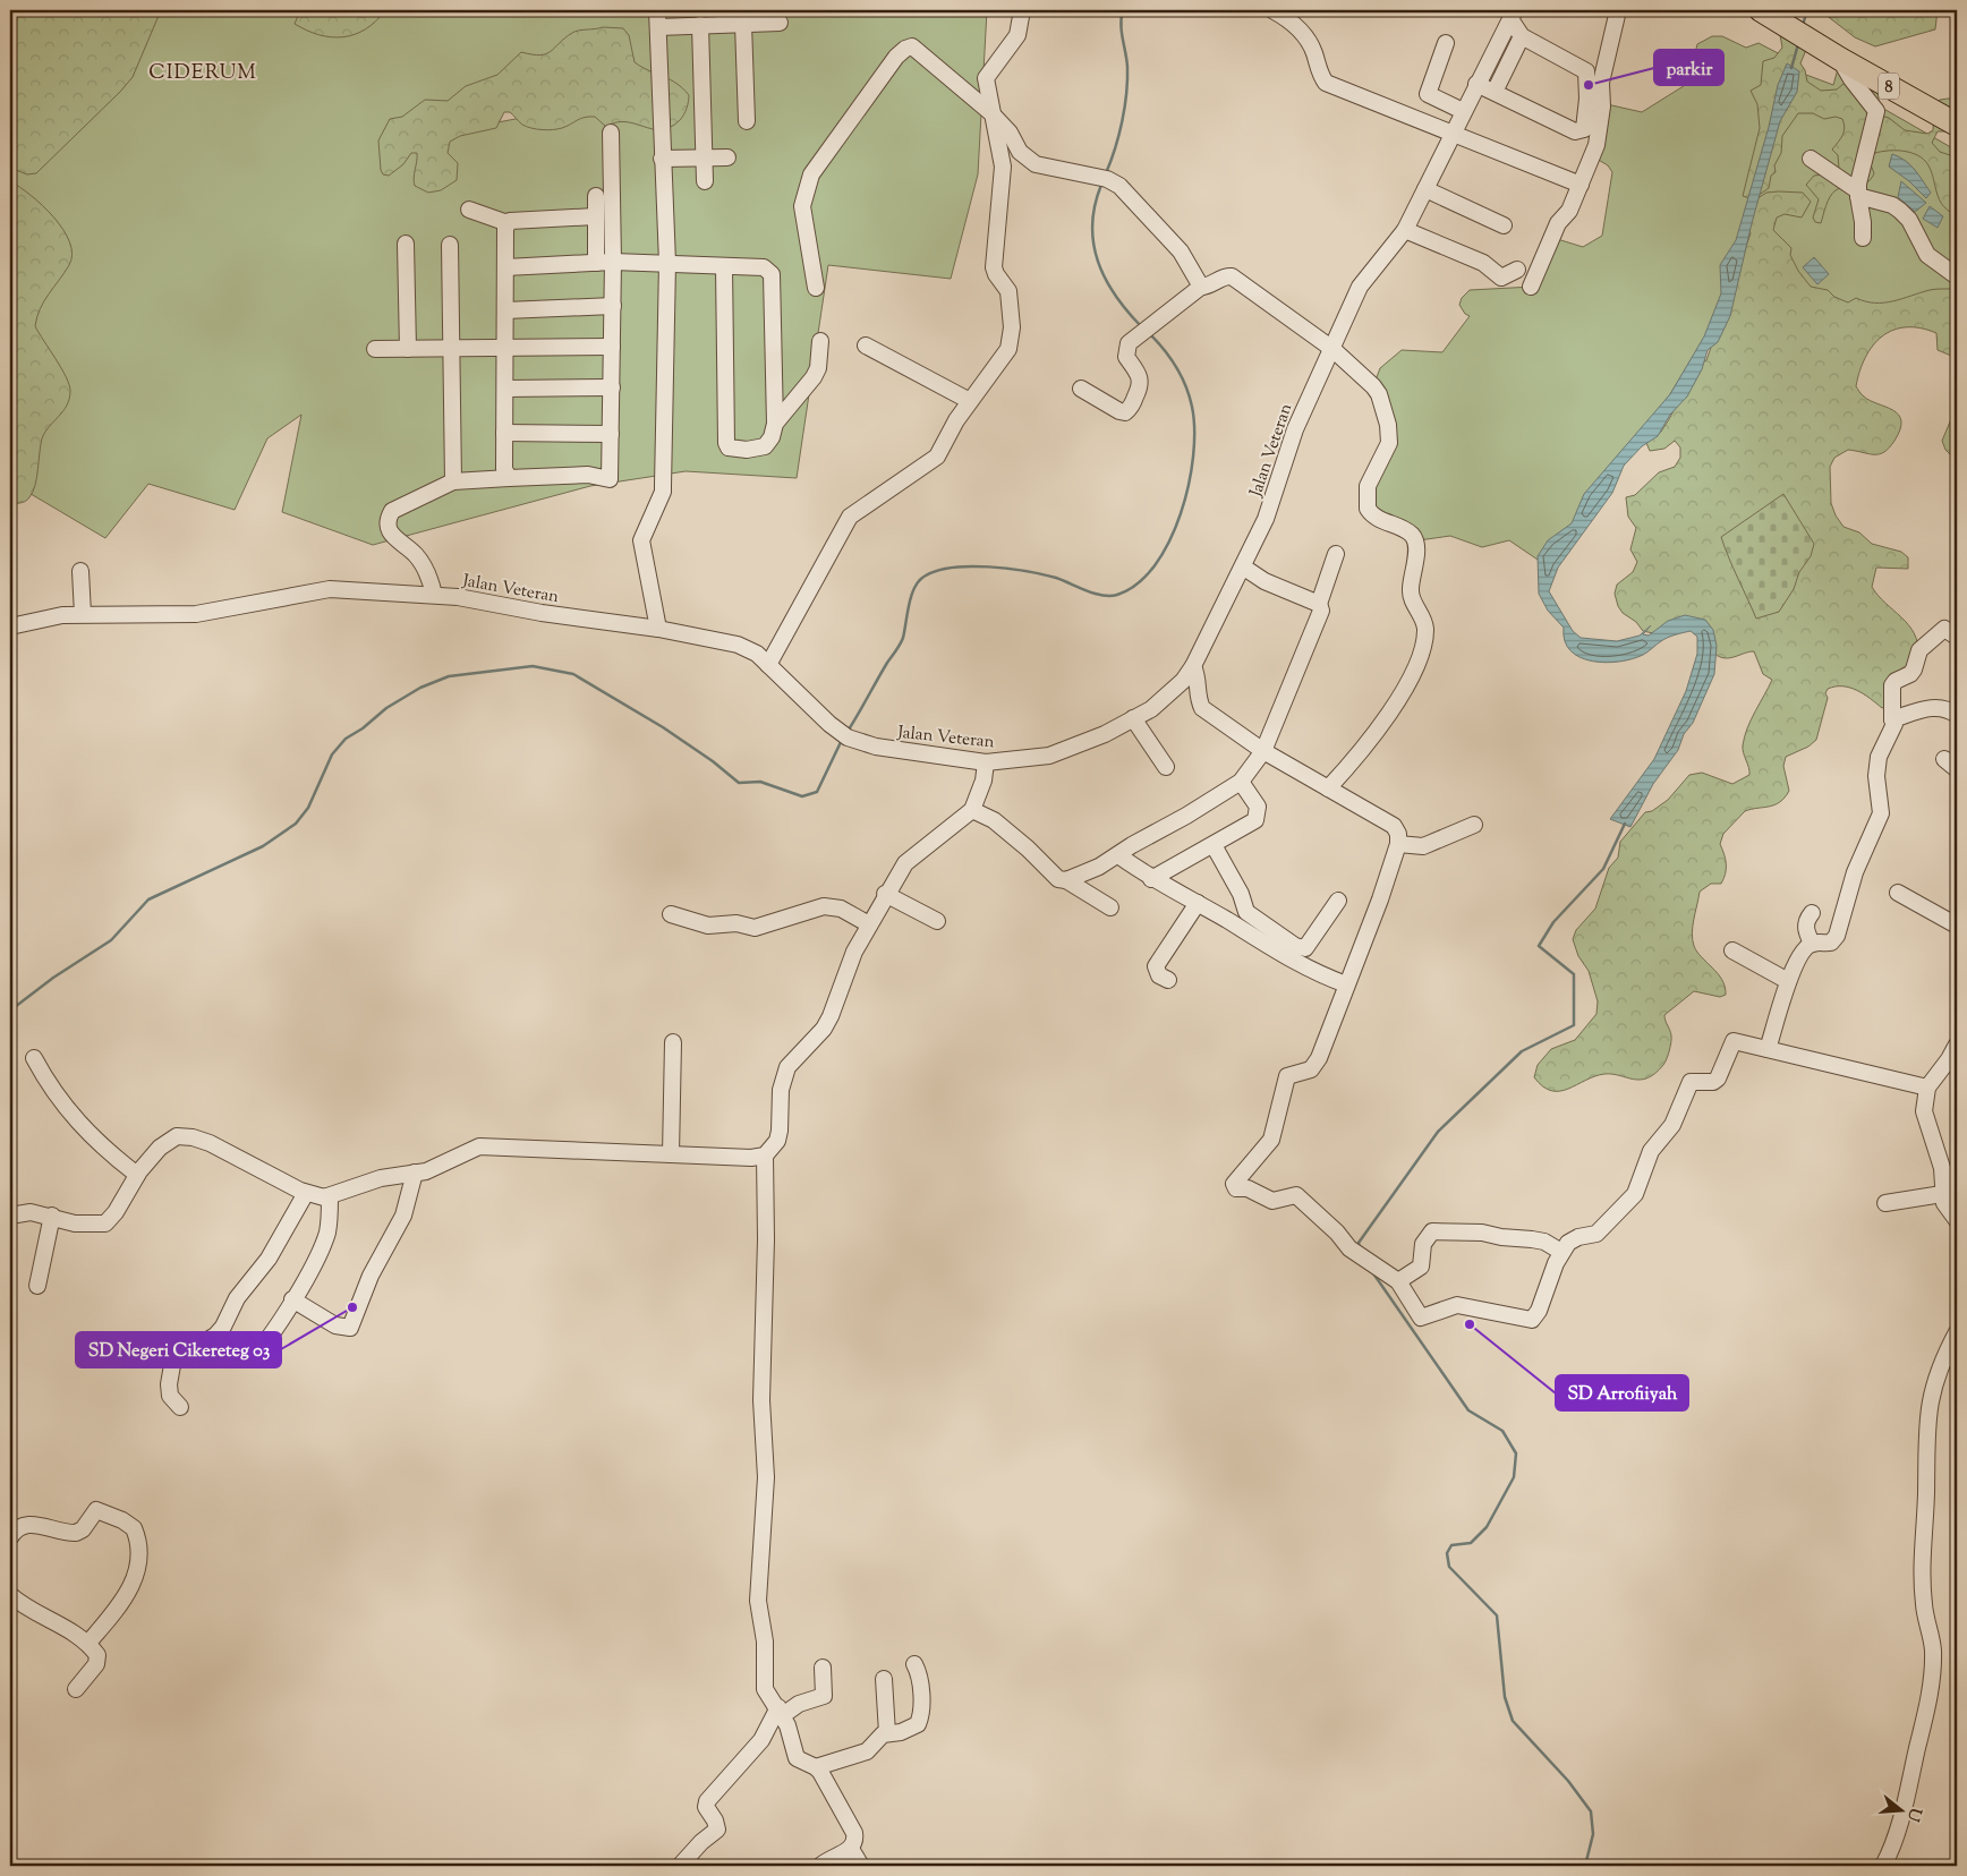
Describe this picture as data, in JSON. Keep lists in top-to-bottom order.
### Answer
{
  "streets": {
    "highway": ["8"],
    "street": ["Jalan Veteran"]
  },
  "districts": ["CIDERUM"],
  "places": ["parkir", "SD Negeri Cikereteg 03", "SD Arrofiiyah"],
  "north": "right"
}
